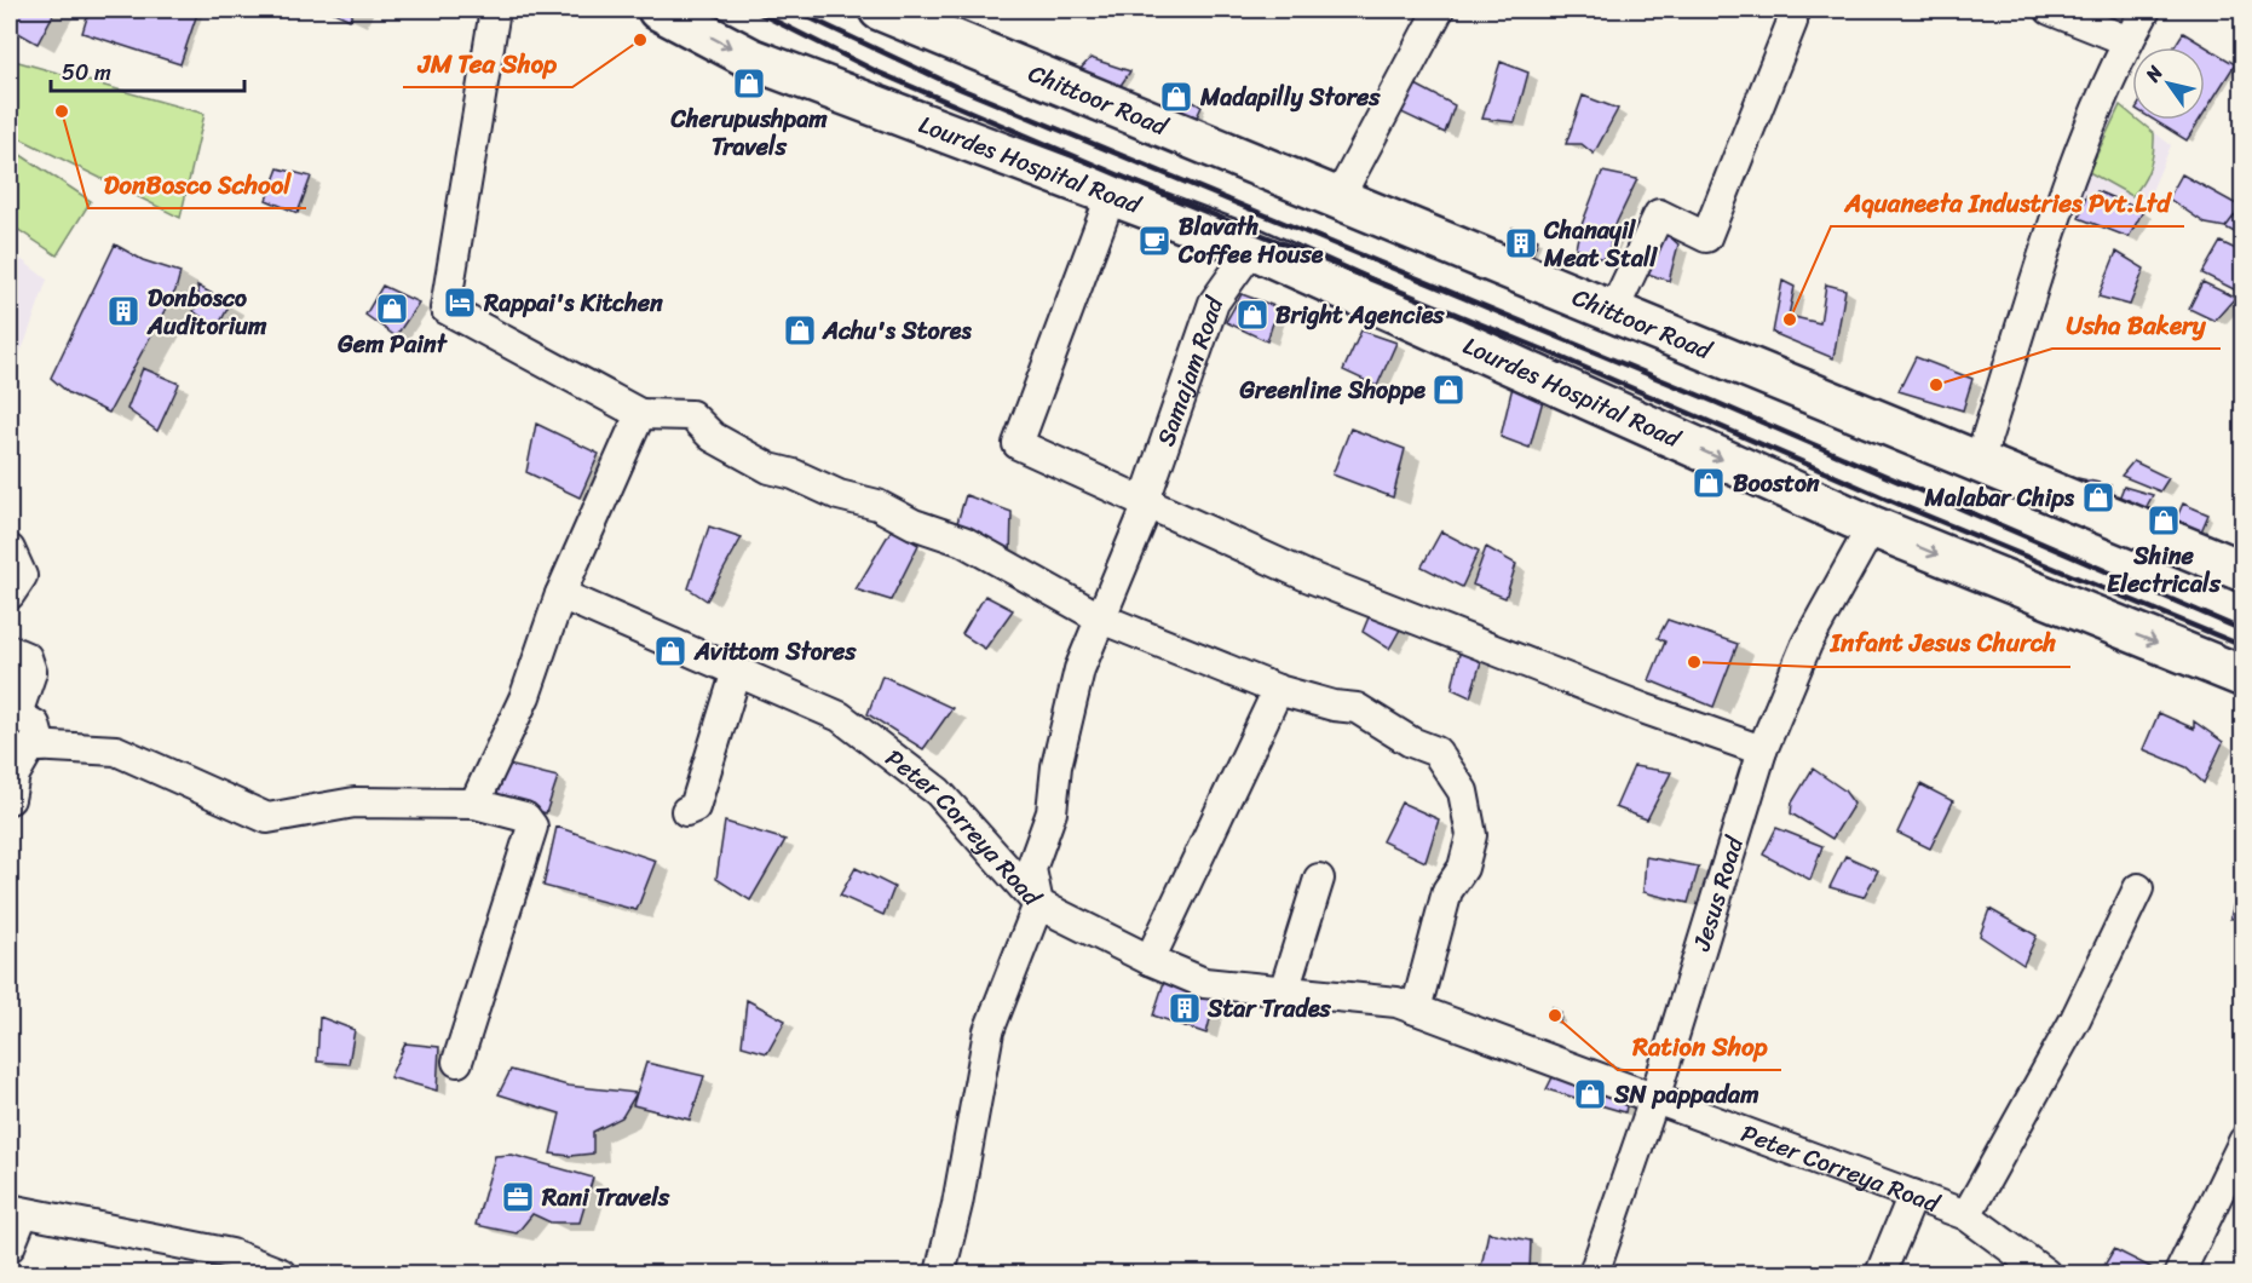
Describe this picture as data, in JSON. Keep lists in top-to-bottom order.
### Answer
{
  "streets": {
    "street": [
      "Chittoor Road",
      "Lourdes Hospital Road",
      "Samajam Road",
      "Peter Correya Road",
      "Jesus Road"
    ]
  },
  "crossings": [
    ["Lourdes Hospital Road", "Samajam Road"],
    ["Lourdes Hospital Road", "Jesus Road"],
    ["Samajam Road", "Peter Correya Road"],
    ["Peter Correya Road", "Jesus Road"]
  ],
  "places": {
    "other": [
      "JM Tea Shop",
      "DonBosco School",
      "Aquaneeta Industries Pvt.Ltd",
      "Usha Bakery",
      "Infant Jesus Church",
      "Ration Shop"
    ],
    "shop": [
      "Cherupushpam Travels",
      "Madapilly Stores",
      "Gem Paint",
      "Bright Agencies",
      "Achu's Stores",
      "Greenline Shoppe",
      "Booston",
      "Malabar Chips",
      "Shine Electricals",
      "Avittom Stores",
      "SN pappadam"
    ],
    "cafe": ["Blavath Coffee House"],
    "building": ["Chanayil Meat Stall", "Donbosco Auditorium", "Star Trades"],
    "hotel": ["Rappai's Kitchen"],
    "office": ["Rani Travels"]
  },
  "scale_bar": "50 m",
  "north": "top left"
}
